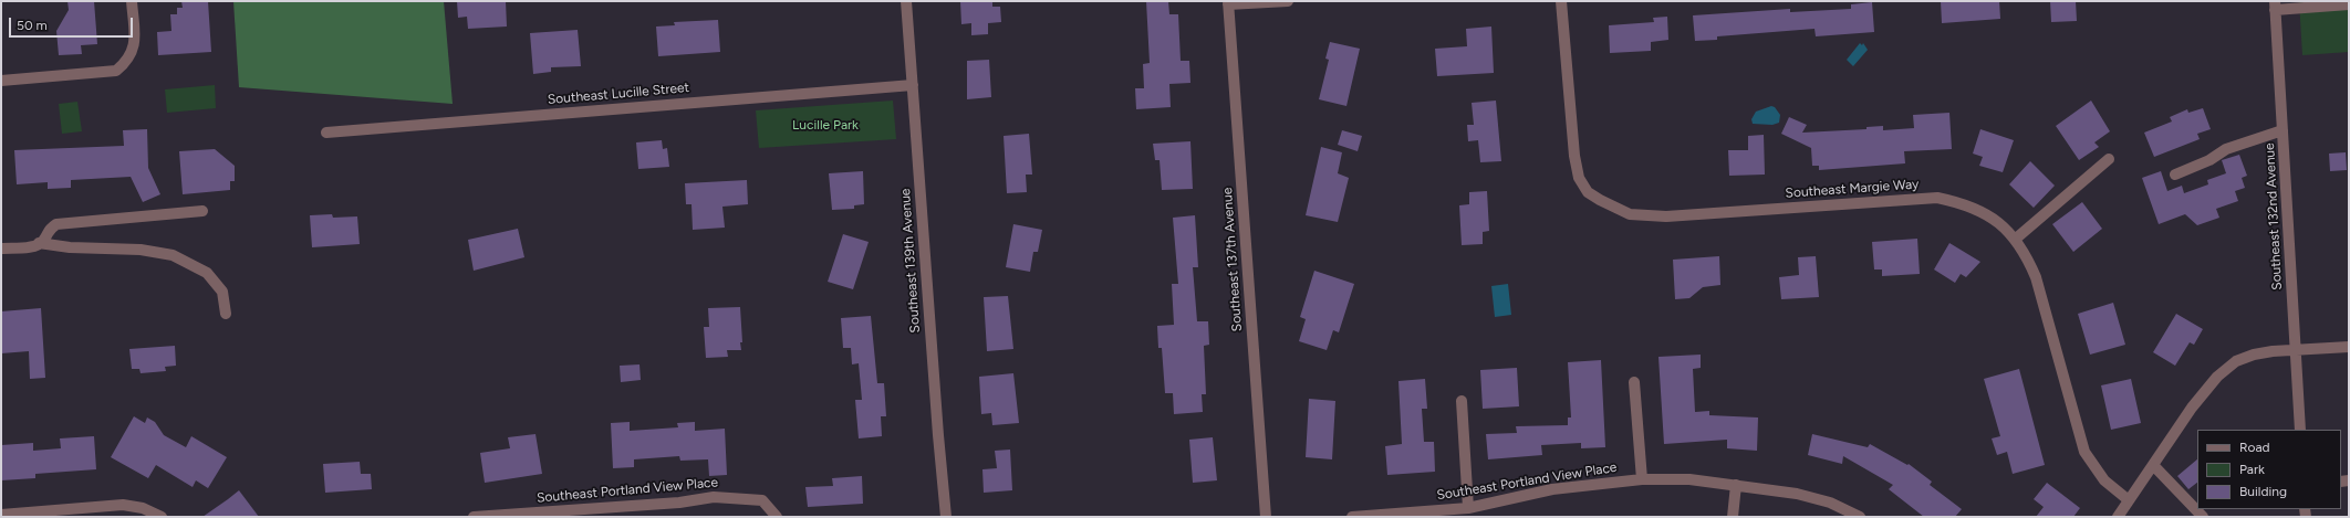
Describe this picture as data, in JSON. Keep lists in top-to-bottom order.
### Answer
{
  "streets": {
    "street": [
      "Southeast Lucille Street",
      "Southeast Margie Way",
      "Southeast 132nd Avenue",
      "Southeast 137th Avenue",
      "Southeast 139th Avenue",
      "Southeast Portland View Place"
    ]
  },
  "crossings": [
    ["Southeast Lucille Street", "Southeast 139th Avenue"]
  ],
  "parks": ["Lucille Park"],
  "legend": ["Road", "Park", "Building"],
  "scale_bar": "50 m"
}
